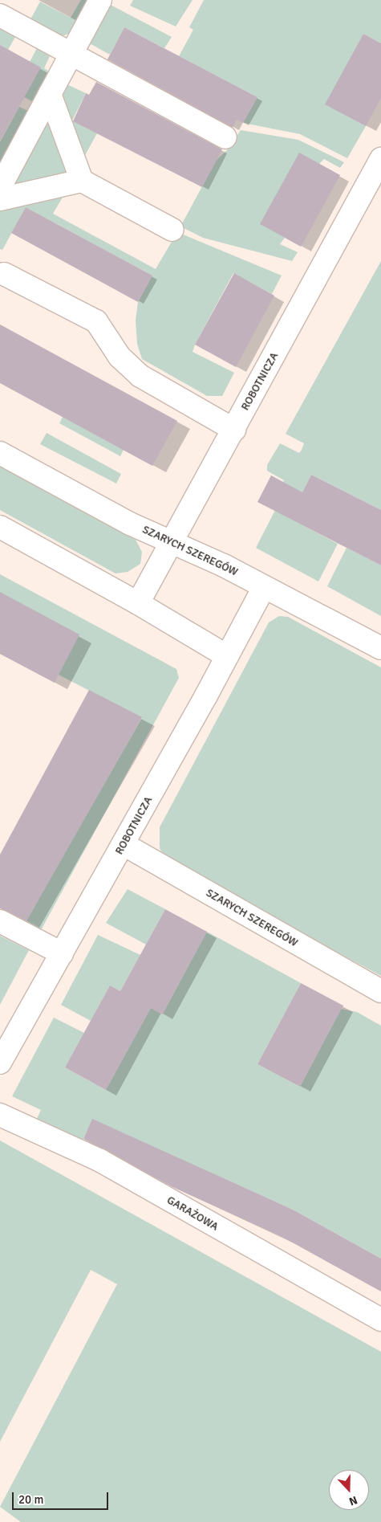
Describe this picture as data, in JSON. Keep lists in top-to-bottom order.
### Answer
{
  "streets": {
    "street": ["ROBOTNICZA", "SZARYCH SZEREGÓW", "GARAŻOWA"]
  },
  "crossings": [
    ["ROBOTNICZA", "SZARYCH SZEREGÓW"]
  ],
  "scale_bar": "20 m",
  "north": "bottom"
}
